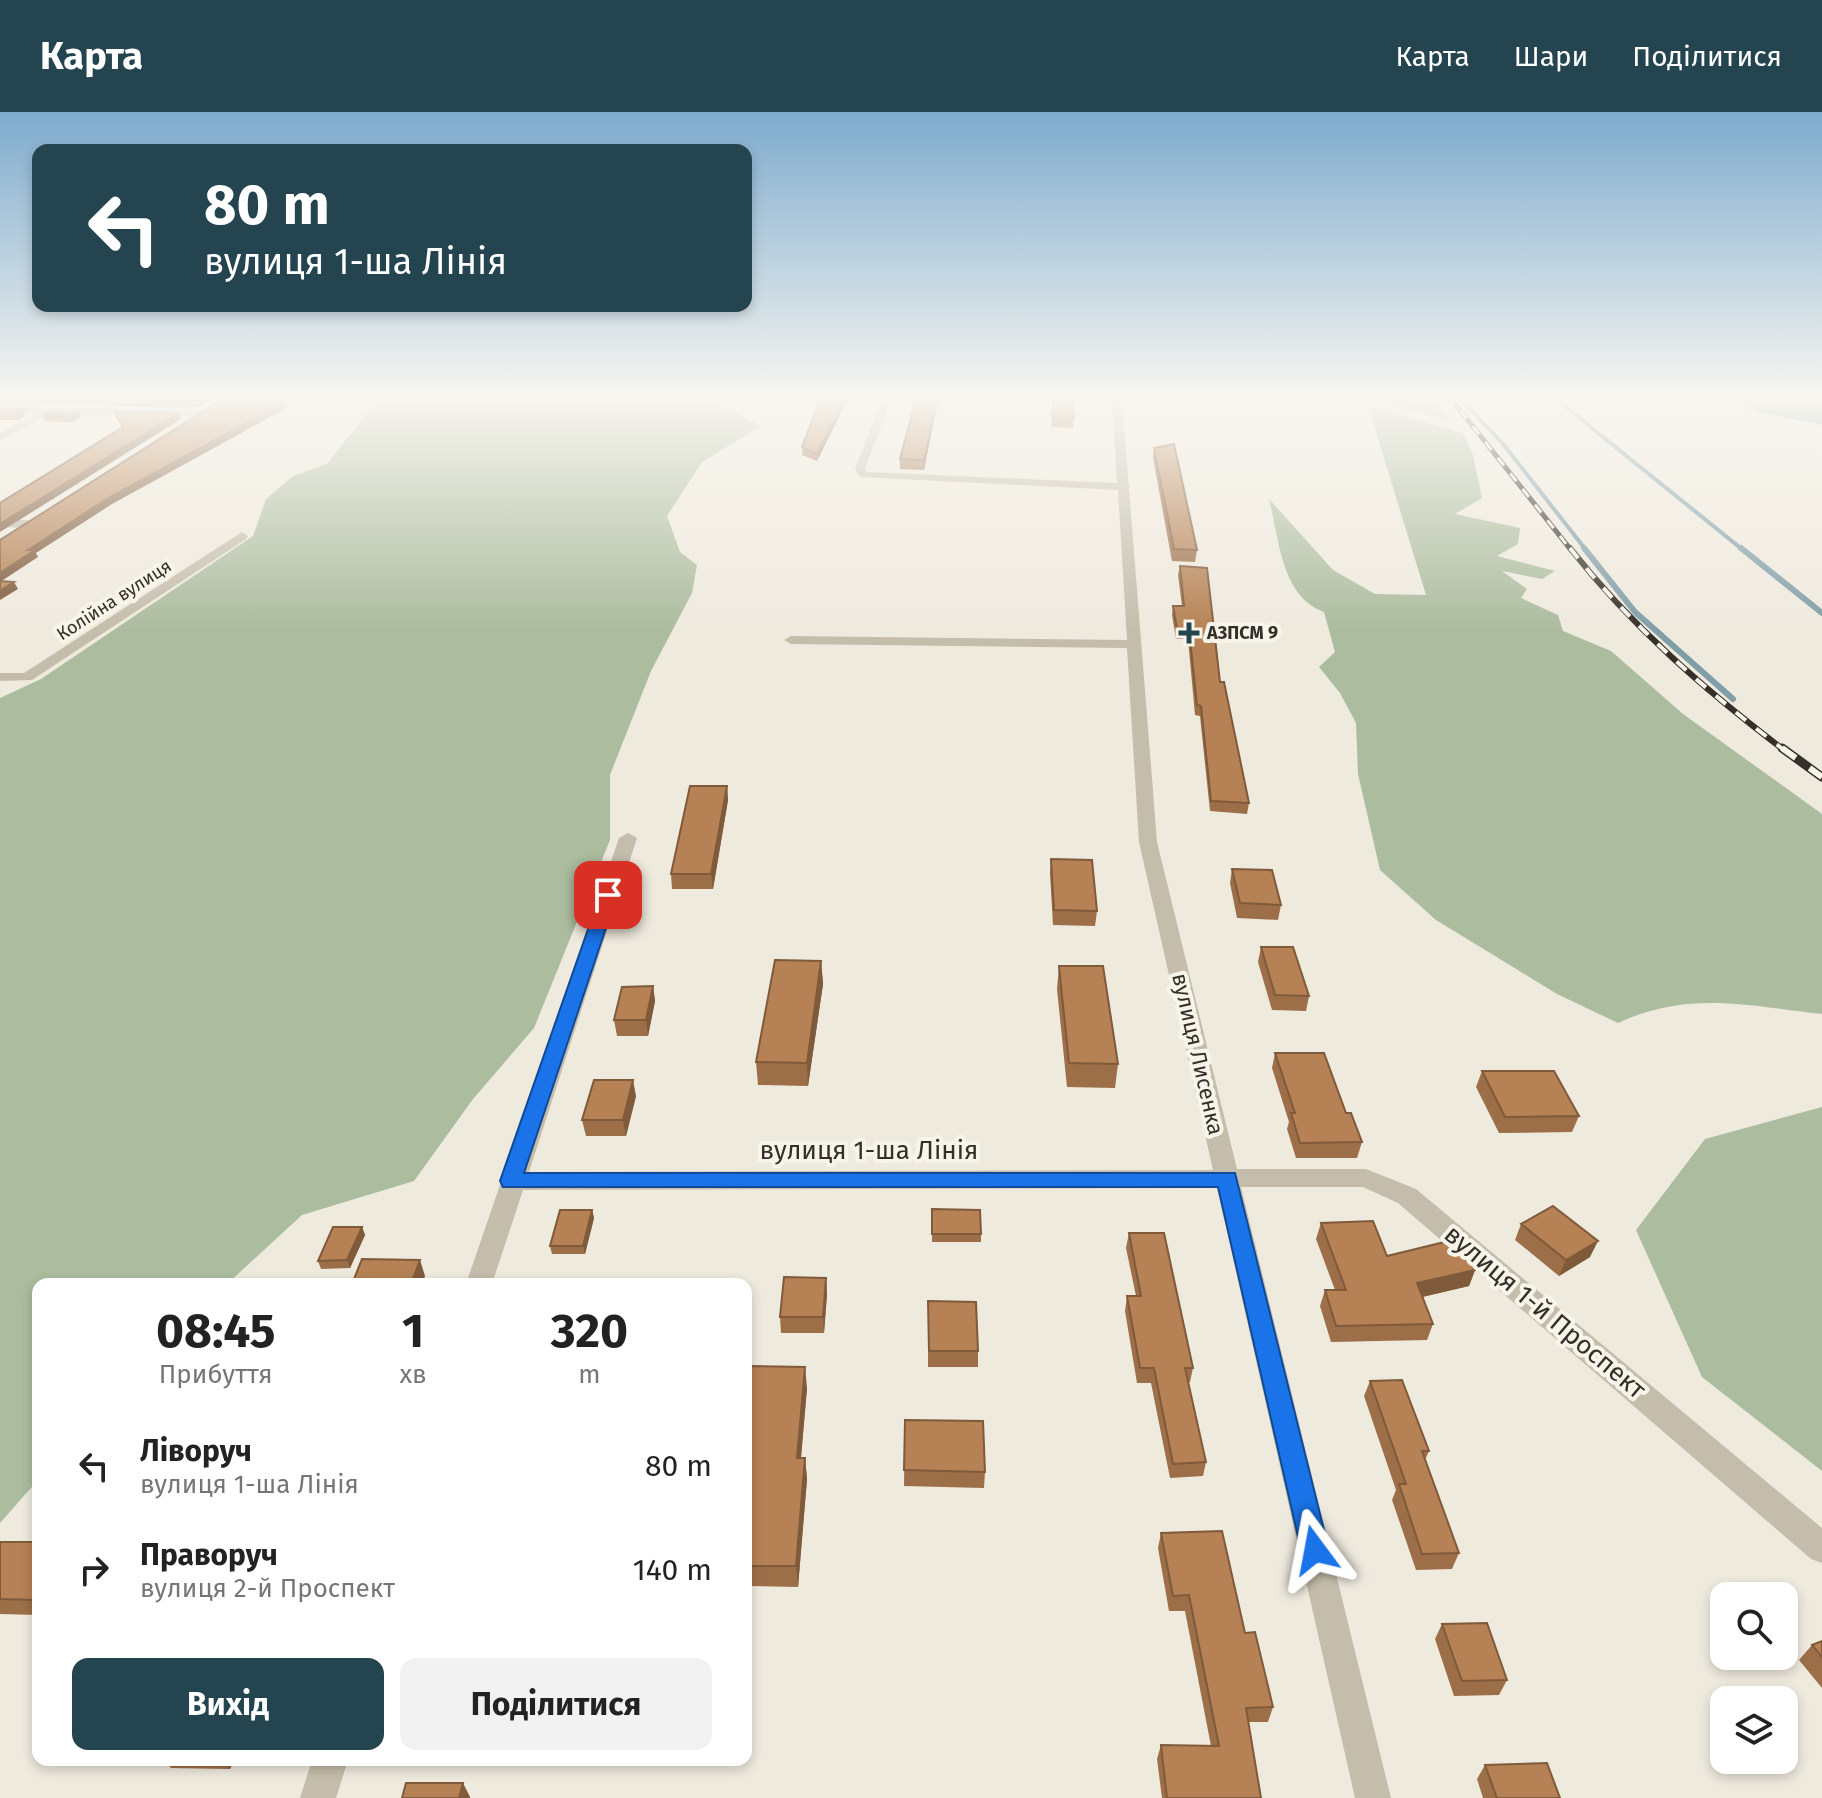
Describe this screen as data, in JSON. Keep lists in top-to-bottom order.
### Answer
{
  "streets": {
    "street": [
      "Колійна вулиця",
      "вулиця Лисенка",
      "вулиця 1-ша Лінія",
      "вулиця 1-й Проспект"
    ]
  },
  "crossings": [
    ["вулиця Лисенка", "вулиця 1-ша Лінія"],
    ["вулиця Лисенка", "вулиця 1-й Проспект"],
    ["вулиця 1-ша Лінія", "вулиця 1-й Проспект"]
  ],
  "places": {
    "health": ["АЗПСМ 9"]
  },
  "page": {
    "header": "Карта",
    "nav": ["Карта", "Шари", "Поділитися"],
    "turn": ["80 m", "вулиця 1-ша Лінія"],
    "eta": [
      "08:45",
      "Прибуття",
      "1",
      "хв",
      "320",
      "m"
    ],
    "list": [
      {
        "name": "Ліворуч",
        "note": "вулиця 1-ша Лінія",
        "value": "80 m"
      },
      {
        "name": "Праворуч",
        "note": "вулиця 2-й Проспект",
        "value": "140 m"
      }
    ],
    "buttons": ["Вихід", "Поділитися"]
  }
}
